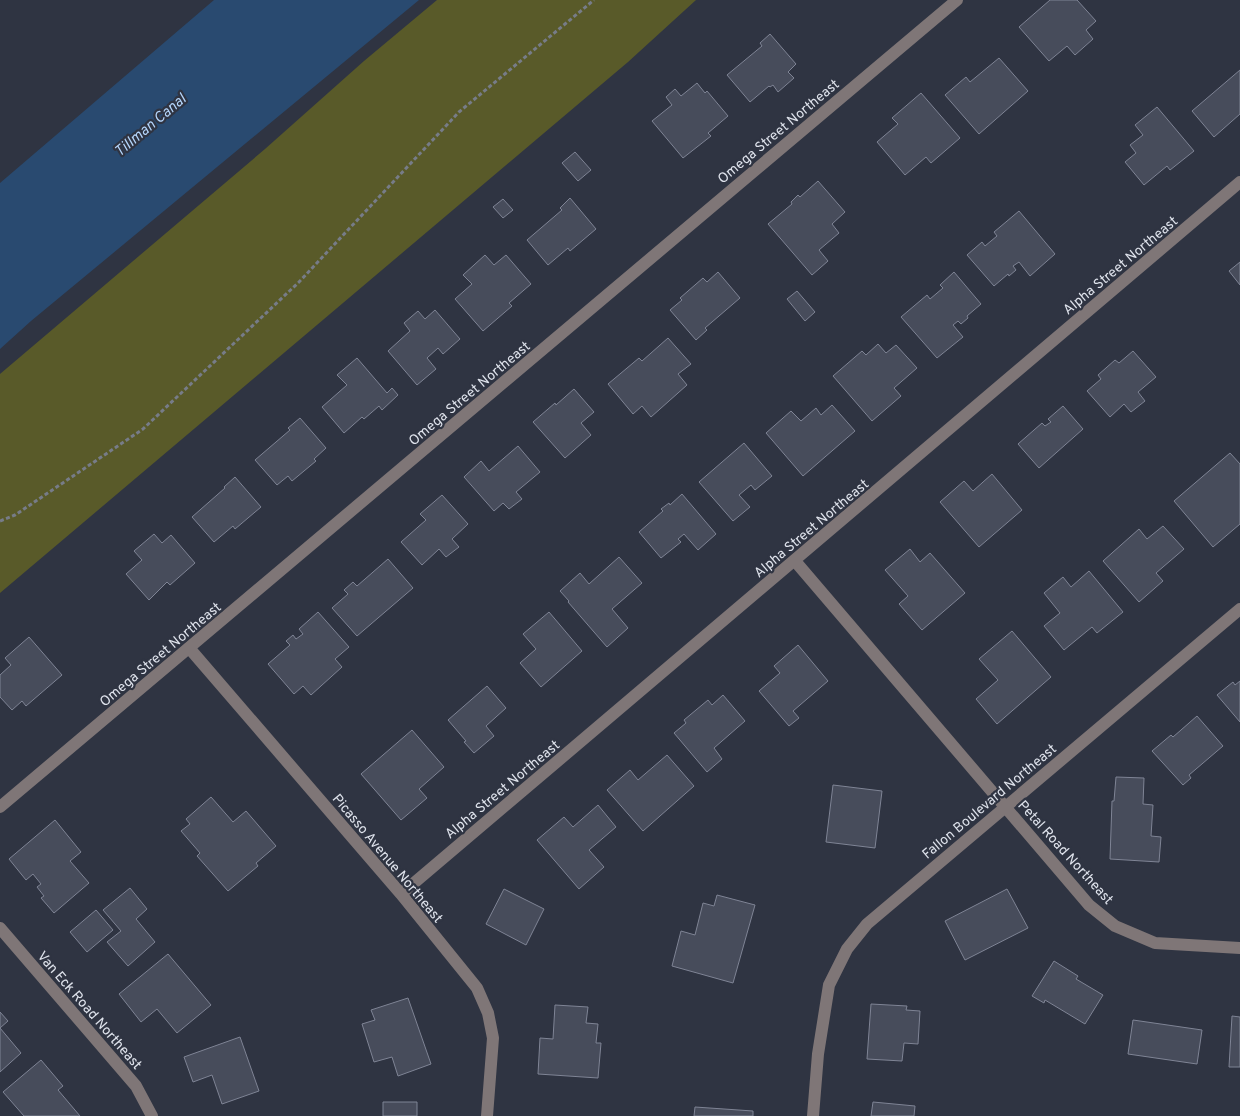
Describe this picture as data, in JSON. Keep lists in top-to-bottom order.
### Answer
{
  "streets": {
    "street": [
      "Omega Street Northeast",
      "Alpha Street Northeast",
      "Fallon Boulevard Northeast",
      "Petal Road Northeast",
      "Picasso Avenue Northeast",
      "Van Eck Road Northeast"
    ]
  },
  "crossings": [
    ["Omega Street Northeast", "Picasso Avenue Northeast"],
    ["Alpha Street Northeast", "Petal Road Northeast"],
    ["Alpha Street Northeast", "Picasso Avenue Northeast"],
    ["Fallon Boulevard Northeast", "Petal Road Northeast"]
  ],
  "water": ["Tillman Canal"]
}
